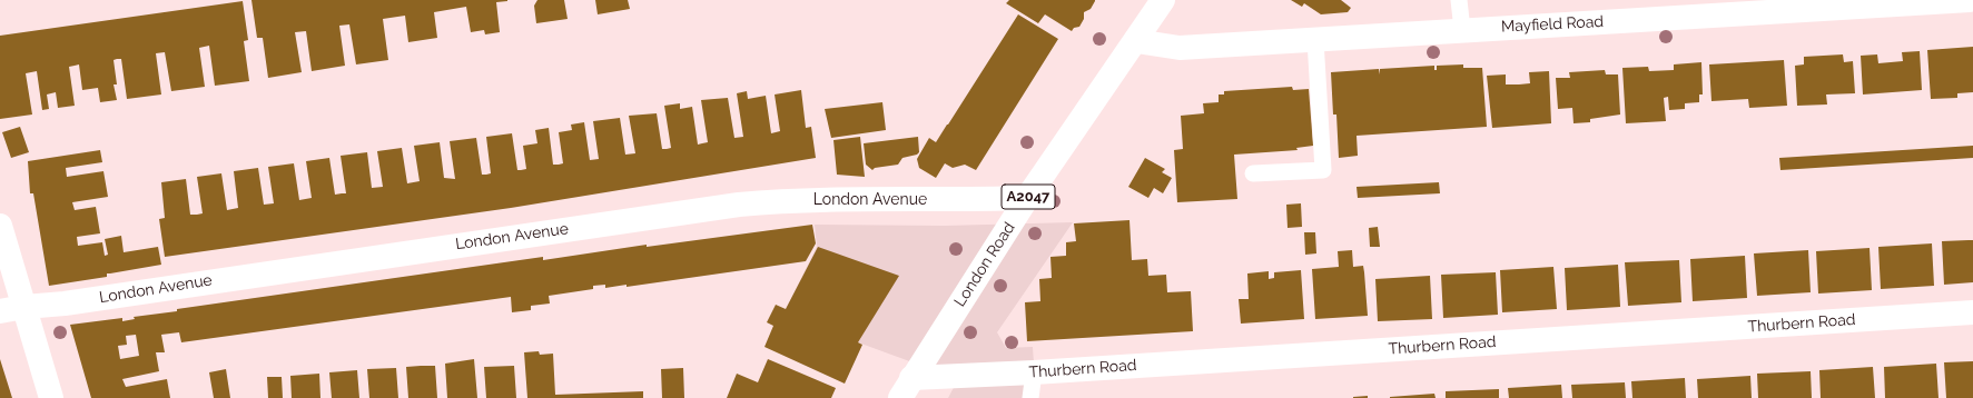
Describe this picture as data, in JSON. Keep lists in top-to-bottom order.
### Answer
{
  "streets": {
    "street": [
      "Mayfield Road",
      "A2047",
      "London Avenue",
      "London Road",
      "Thurbern Road"
    ]
  },
  "crossings": [
    ["Mayfield Road", "London Road"],
    ["London Avenue", "London Road"],
    ["London Road", "Thurbern Road"]
  ]
}
